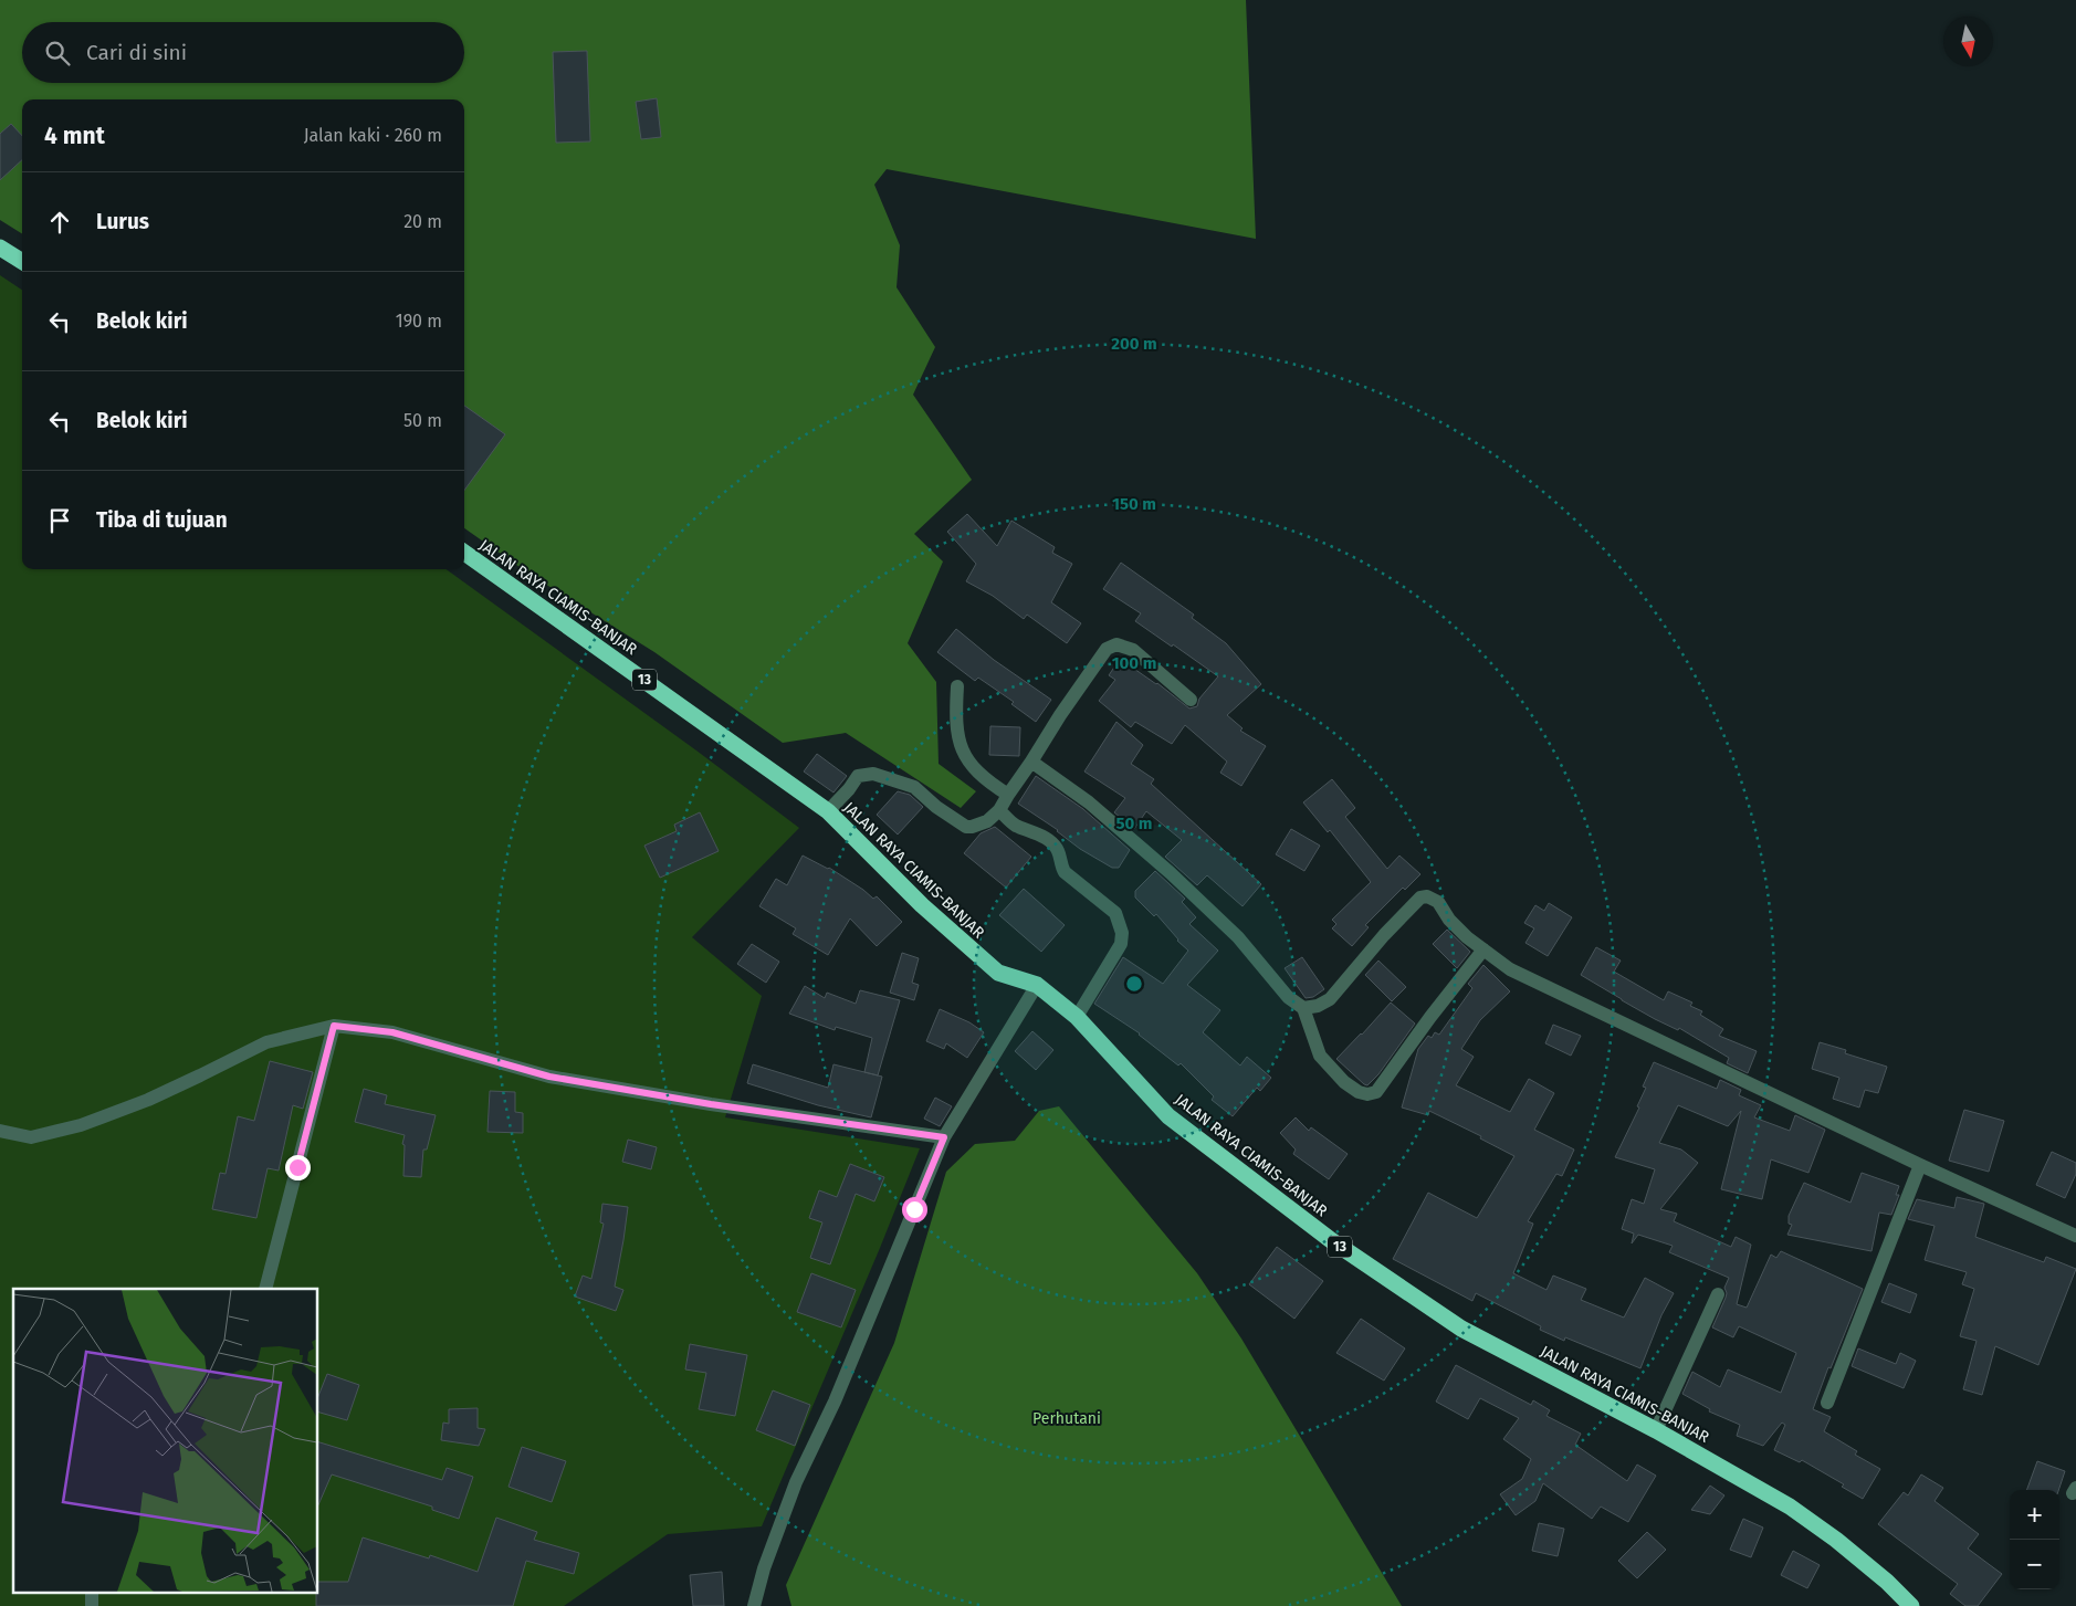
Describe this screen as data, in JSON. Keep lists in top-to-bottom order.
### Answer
{
  "streets": {
    "highway": ["JALAN RAYA CIAMIS-BANJAR", "13"]
  },
  "parks": ["Perhutani"],
  "north": "bottom",
  "page": {
    "search": "Cari di sini",
    "heading": ["4 mnt", "Jalan kaki · 260 m"],
    "list": [
      ["Lurus", "20 m"],
      ["Belok kiri", "190 m"],
      ["Belok kiri", "50 m"],
      "Tiba di tujuan"
    ],
    "map_buttons": ["+", "−"]
  },
  "rings": [
    "200 m",
    "150 m",
    "100 m",
    "50 m"
  ]
}
